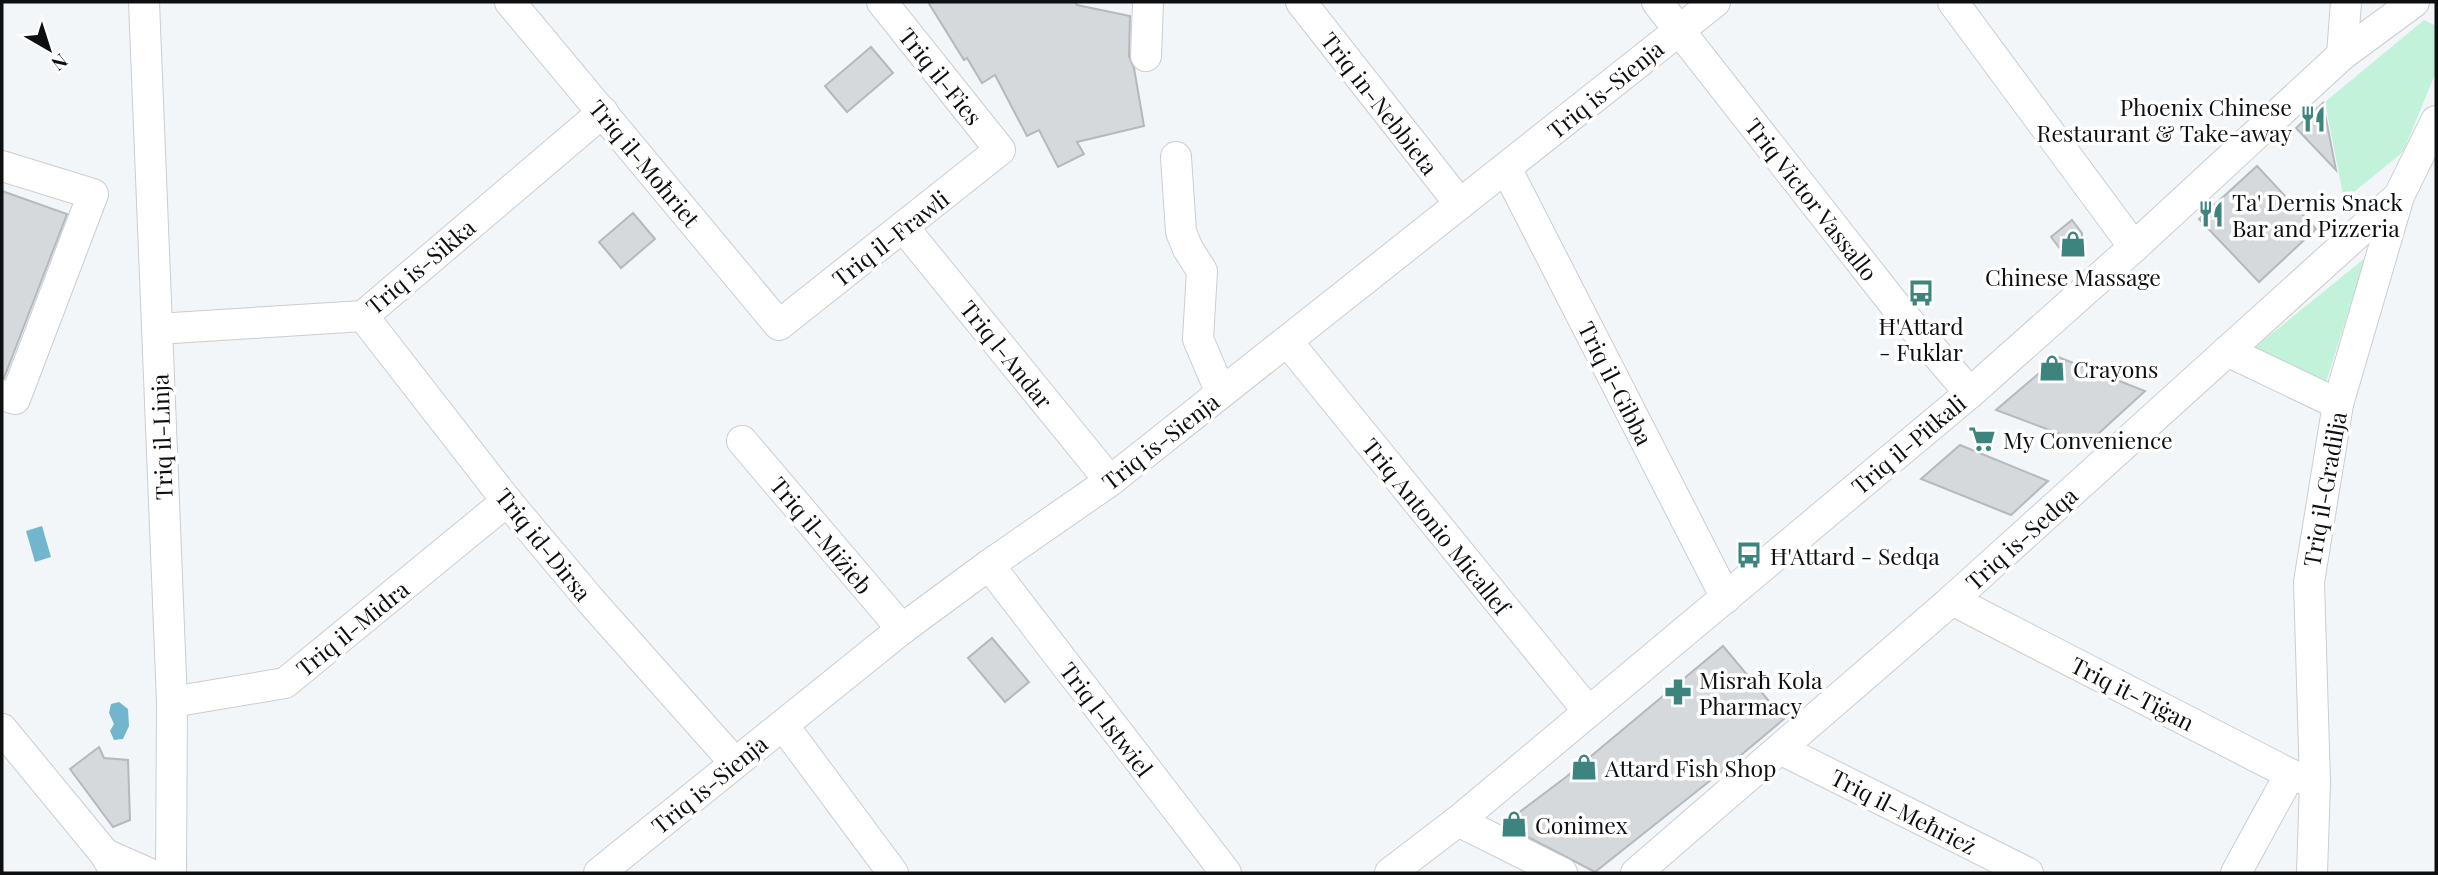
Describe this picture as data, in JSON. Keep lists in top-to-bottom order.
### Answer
{
  "streets": {
    "street": [
      "Triq il-Fies",
      "Triq is-Sienja",
      "Triq in-Nebbieta",
      "Triq il-Moħriet",
      "Triq Victor Vassallo",
      "Triq il-Frawli",
      "Triq is-Sikka",
      "Triq l-Andar",
      "Triq il-Gibba",
      "Triq il-Linja",
      "Triq il-Pitkali",
      "Triq il-Gradilja",
      "Triq Antonio Micallef",
      "Triq il-Miżieb",
      "Triq is-Sedqa",
      "Triq id-Dirsa",
      "Triq il-Midra",
      "Triq it-Tiġan",
      "Triq l-Istwiel",
      "Triq il-Meħrież"
    ]
  },
  "crossings": [
    ["Triq il-Fies", "Triq il-Frawli"],
    ["Triq is-Sienja", "Triq in-Nebbieta"],
    ["Triq is-Sienja", "Triq Victor Vassallo"],
    ["Triq is-Sienja", "Triq l-Andar"],
    ["Triq is-Sienja", "Triq il-Gibba"],
    ["Triq is-Sienja", "Triq Antonio Micallef"],
    ["Triq is-Sienja", "Triq il-Miżieb"],
    ["Triq is-Sienja", "Triq id-Dirsa"],
    ["Triq is-Sienja", "Triq l-Istwiel"],
    ["Triq il-Moħriet", "Triq il-Frawli"],
    ["Triq il-Moħriet", "Triq is-Sikka"],
    ["Triq Victor Vassallo", "Triq il-Pitkali"],
    ["Triq il-Frawli", "Triq l-Andar"],
    ["Triq is-Sikka", "Triq il-Linja"],
    ["Triq is-Sikka", "Triq id-Dirsa"],
    ["Triq il-Gibba", "Triq il-Pitkali"],
    ["Triq il-Linja", "Triq il-Midra"],
    ["Triq il-Pitkali", "Triq Antonio Micallef"],
    ["Triq il-Gradilja", "Triq is-Sedqa"],
    ["Triq il-Gradilja", "Triq it-Tiġan"],
    ["Triq is-Sedqa", "Triq it-Tiġan"],
    ["Triq is-Sedqa", "Triq il-Meħrież"],
    ["Triq id-Dirsa", "Triq il-Midra"]
  ],
  "places": {
    "restaurant": ["Phoenix Chinese Restaurant & Take-away", "Ta' Dernis Snack Bar and Pizzeria"],
    "shop": [
      "Chinese Massage",
      "Crayons",
      "Attard Fish Shop",
      "Conimex"
    ],
    "bus stop": ["Ħ'Attard - Fuklar", "Ħ'Attard - Sedqa"],
    "supermarket": ["My Convenience"],
    "pharmacy": ["Misraħ Kola Pharmacy"]
  },
  "north": "bottom right"
}
